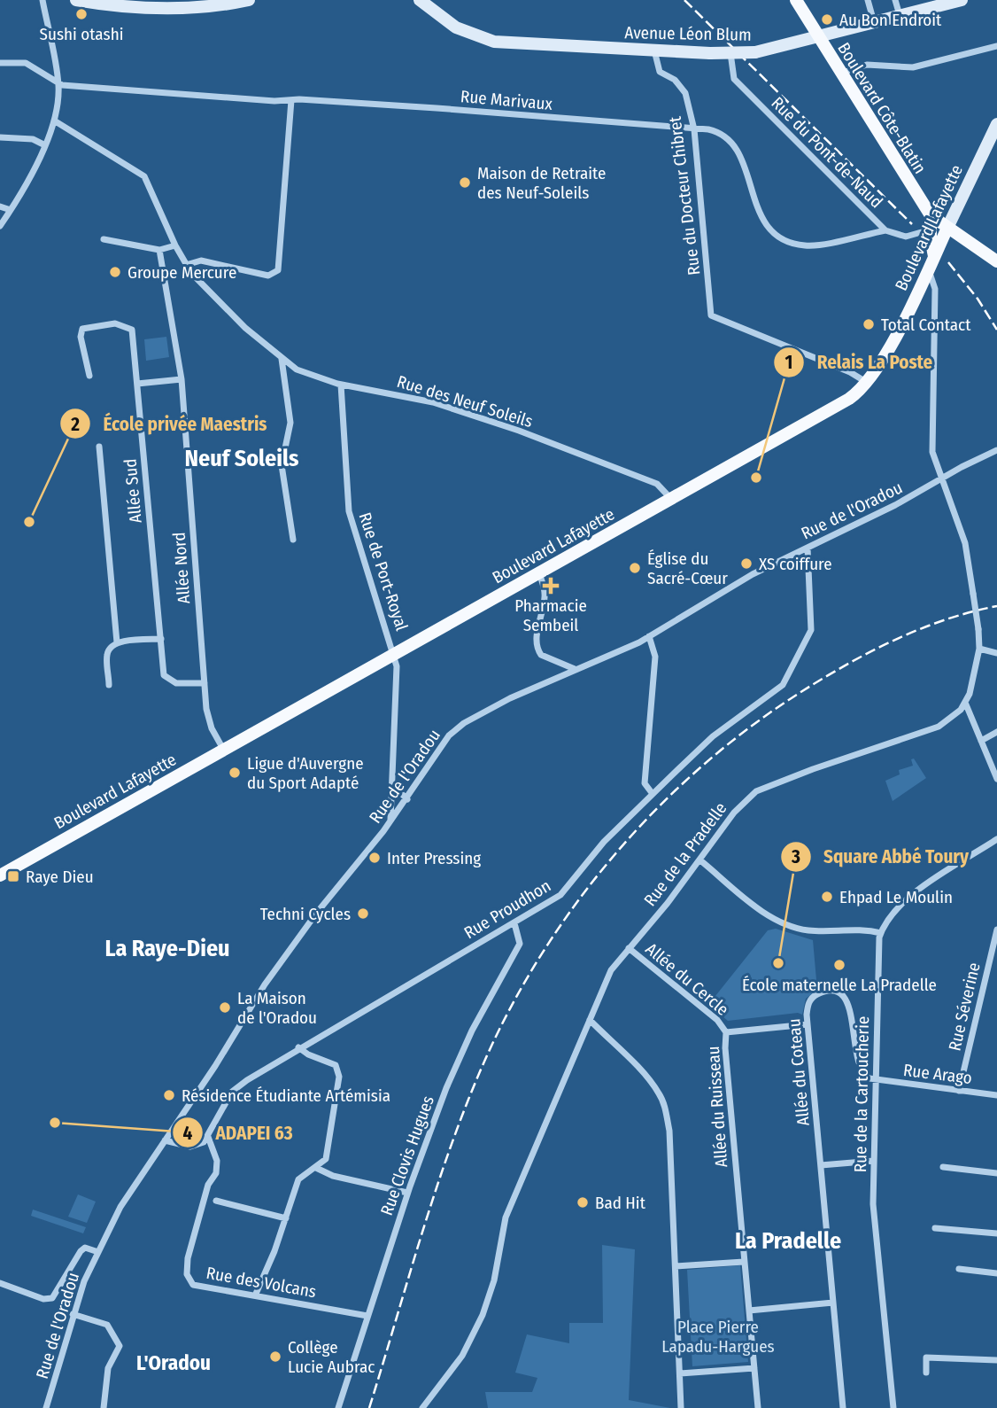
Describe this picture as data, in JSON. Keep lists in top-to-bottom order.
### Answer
{
  "streets": {
    "main road": ["Avenue Léon Blum", "Boulevard Côte-Blatin", "Boulevard Lafayette"],
    "street": [
      "Rue Marivaux",
      "Rue du Pont-de-Naud",
      "Rue du Docteur Chibret",
      "Rue des Neuf Soleils",
      "Allée Sud",
      "Rue de l'Oradou",
      "Allée Nord",
      "Rue de Port-Royal",
      "Rue de la Pradelle",
      "Rue Proudhon",
      "Allée du Cercle",
      "Rue Séverine",
      "Allée du Coteau",
      "Rue Arago",
      "Rue de la Cartoucherie",
      "Allée du Ruisseau",
      "Rue Clovis Hugues",
      "Rue des Volcans"
    ]
  },
  "crossings": [
    ["Avenue Léon Blum", "Boulevard Côte-Blatin"],
    ["Avenue Léon Blum", "Rue du Pont-de-Naud"],
    ["Avenue Léon Blum", "Rue du Docteur Chibret"],
    ["Rue Marivaux", "Rue du Pont-de-Naud"],
    ["Rue Marivaux", "Rue du Docteur Chibret"],
    ["Boulevard Côte-Blatin", "Boulevard Lafayette"],
    ["Rue du Docteur Chibret", "Boulevard Lafayette"],
    ["Boulevard Lafayette", "Rue des Neuf Soleils"],
    ["Boulevard Lafayette", "Allée Nord"],
    ["Boulevard Lafayette", "Rue de Port-Royal"],
    ["Rue des Neuf Soleils", "Rue de Port-Royal"],
    ["Allée Sud", "Allée Nord"],
    ["Rue de l'Oradou", "Rue de Port-Royal"],
    ["Rue de l'Oradou", "Rue Proudhon"],
    ["Rue de la Pradelle", "Allée du Cercle"],
    ["Rue Proudhon", "Rue Clovis Hugues"],
    ["Rue Proudhon", "Rue des Volcans"],
    ["Allée du Cercle", "Allée du Ruisseau"],
    ["Rue Séverine", "Rue Arago"],
    ["Allée du Coteau", "Rue Arago"],
    ["Allée du Coteau", "Rue de la Cartoucherie"],
    ["Allée du Coteau", "Allée du Ruisseau"],
    ["Rue Arago", "Rue de la Cartoucherie"],
    ["Rue Clovis Hugues", "Rue des Volcans"]
  ],
  "districts": [
    "Neuf Soleils",
    "La Raye-Dieu",
    "La Pradelle",
    "L'Oradou"
  ],
  "parks": ["Place Pierre Lapadu-Hargues"],
  "places": {
    "other": [
      "Sushi otashi",
      "Au Bon Endroit",
      "Maison de Retraite des Neuf-Soleils",
      "Groupe Mercure",
      "Total Contact",
      "Relais La Poste",
      "École privée Maestris",
      "XS coiffure",
      "Église du Sacré-Cœur",
      "Ligue d'Auvergne du Sport Adapté",
      "Inter Pressing",
      "Ehpad Le Moulin",
      "Techni Cycles",
      "Square Abbé Toury",
      "École maternelle La Pradelle",
      "La Maison de l'Oradou",
      "Résidence Étudiante Artémisia",
      "ADAPEI 63",
      "Bad Hit",
      "Collège Lucie Aubrac"
    ],
    "health": ["Pharmacie Sembeil"],
    "transit": ["Raye Dieu"]
  }
}
